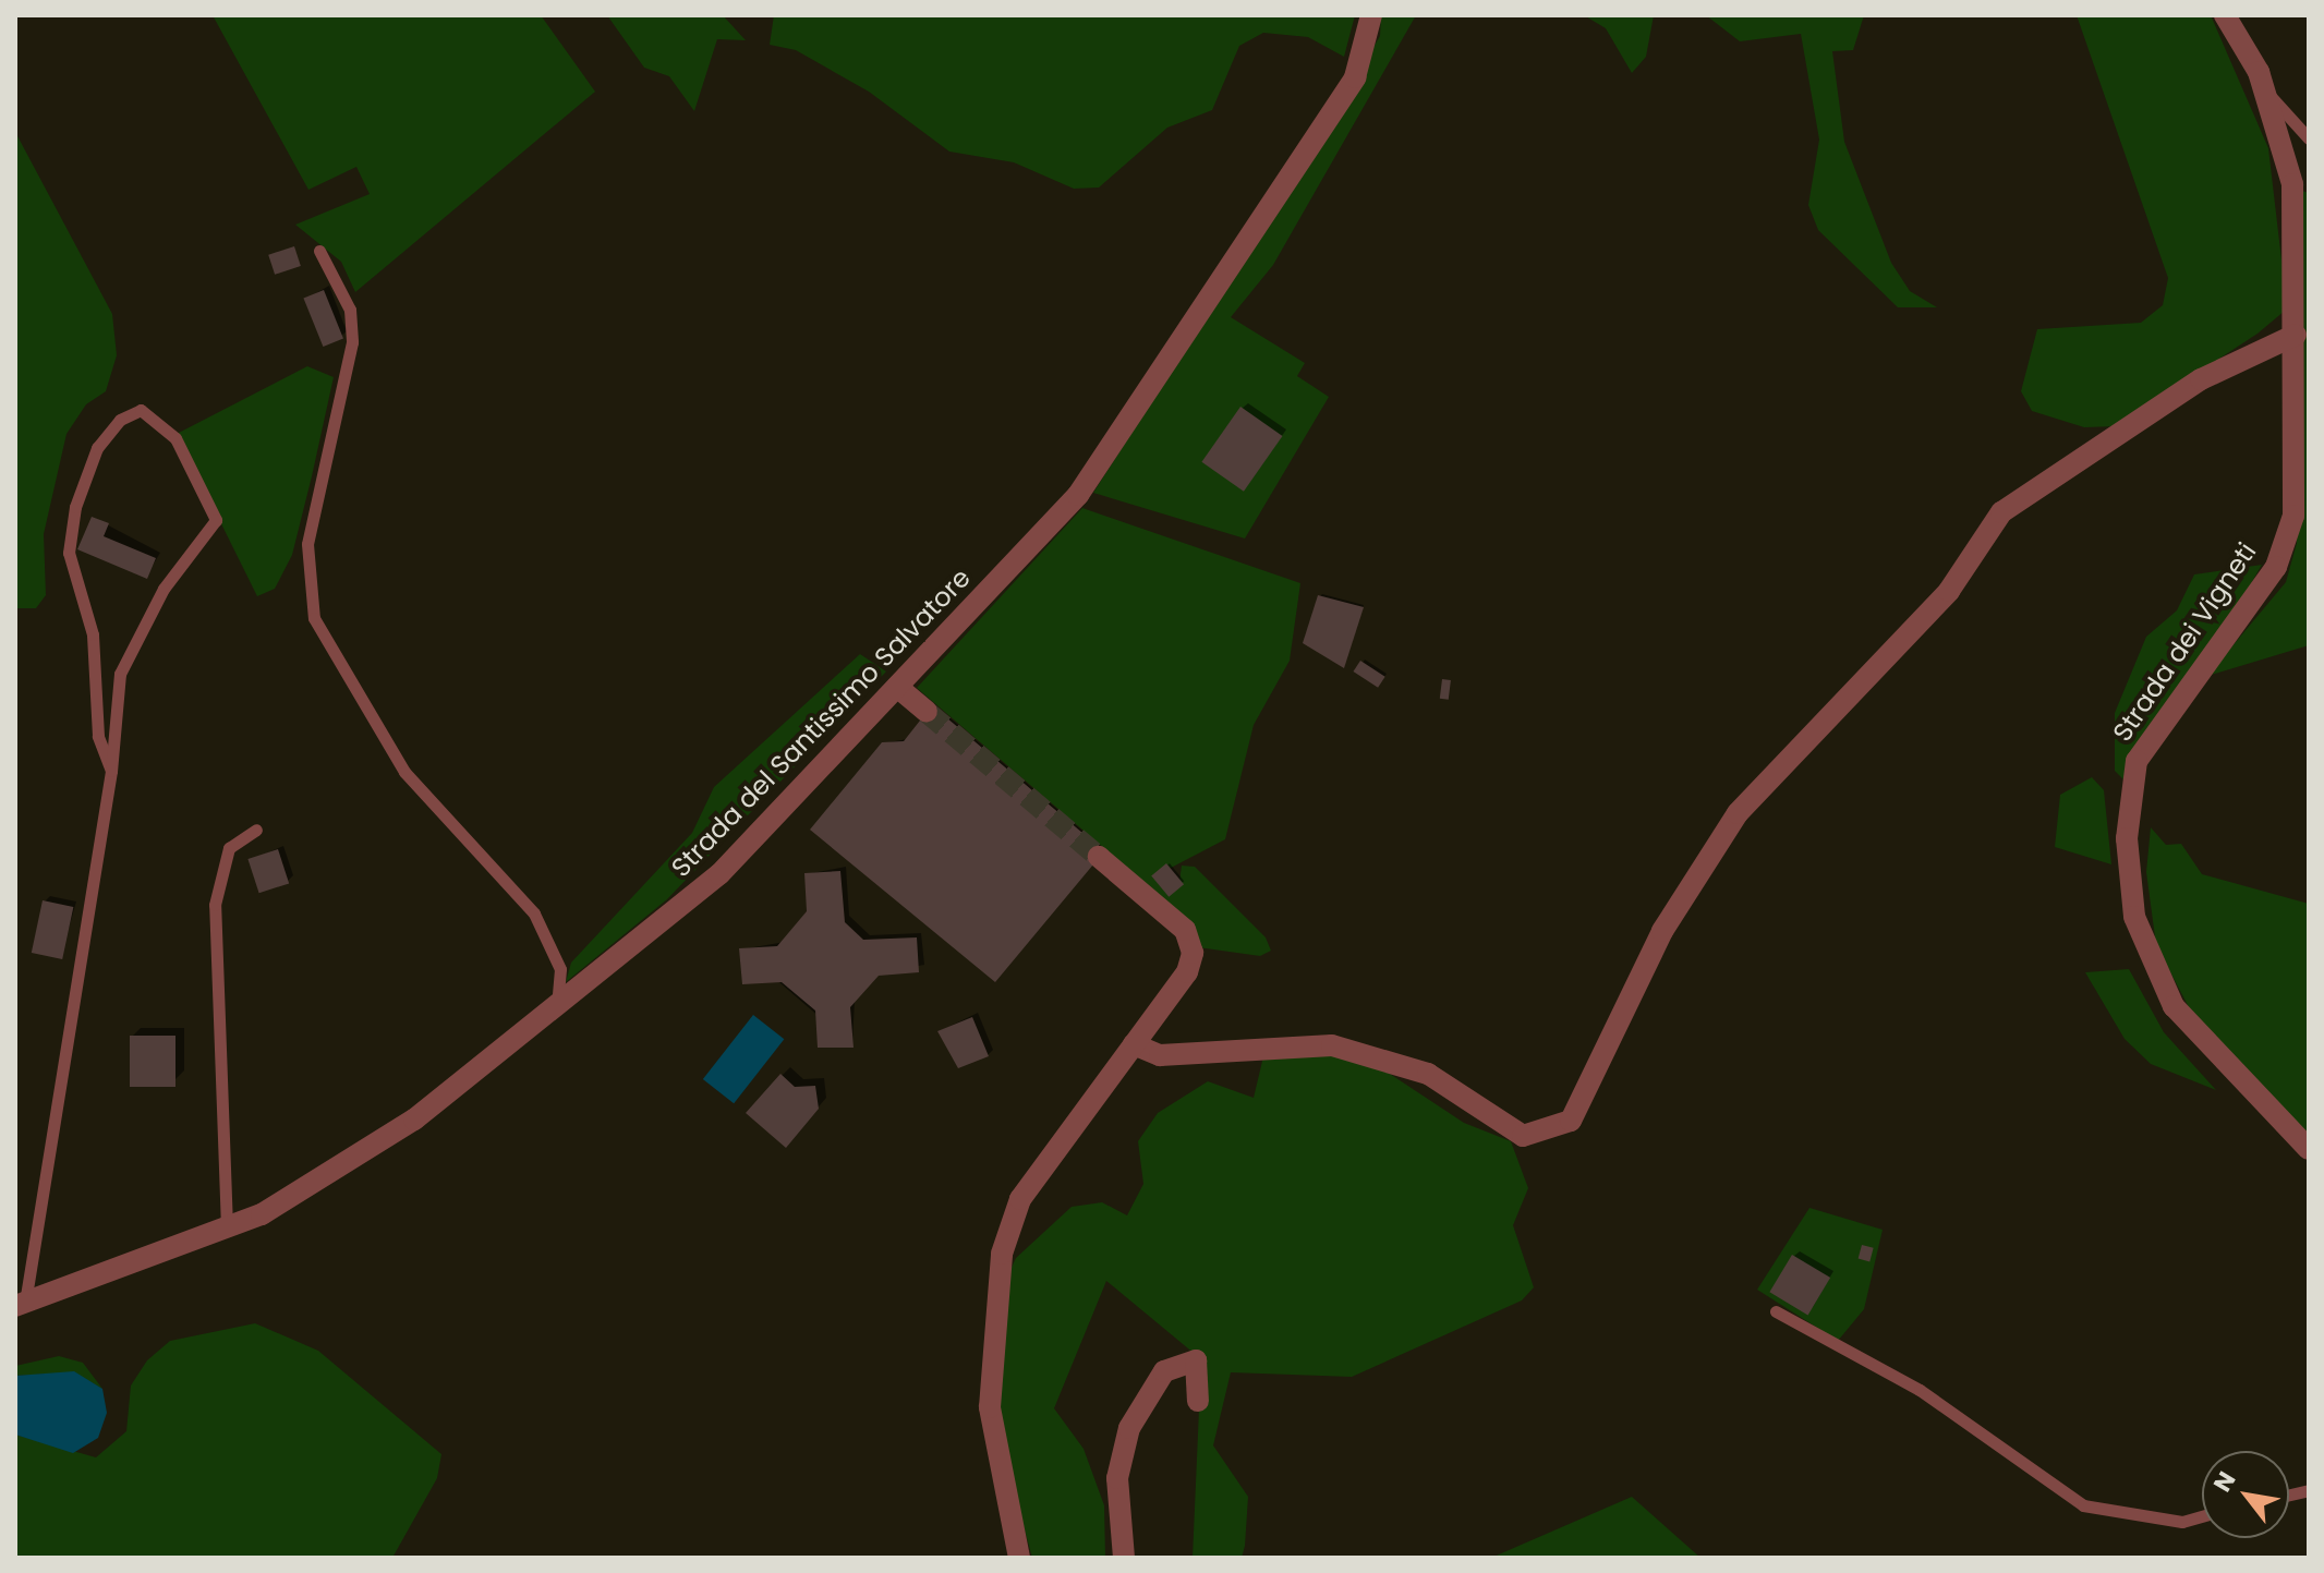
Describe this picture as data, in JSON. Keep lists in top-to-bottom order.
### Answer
{
  "streets": {
    "street": ["Strada dei Vigneti", "Strada del Santissimo Salvatore"]
  },
  "north": "top left"
}
